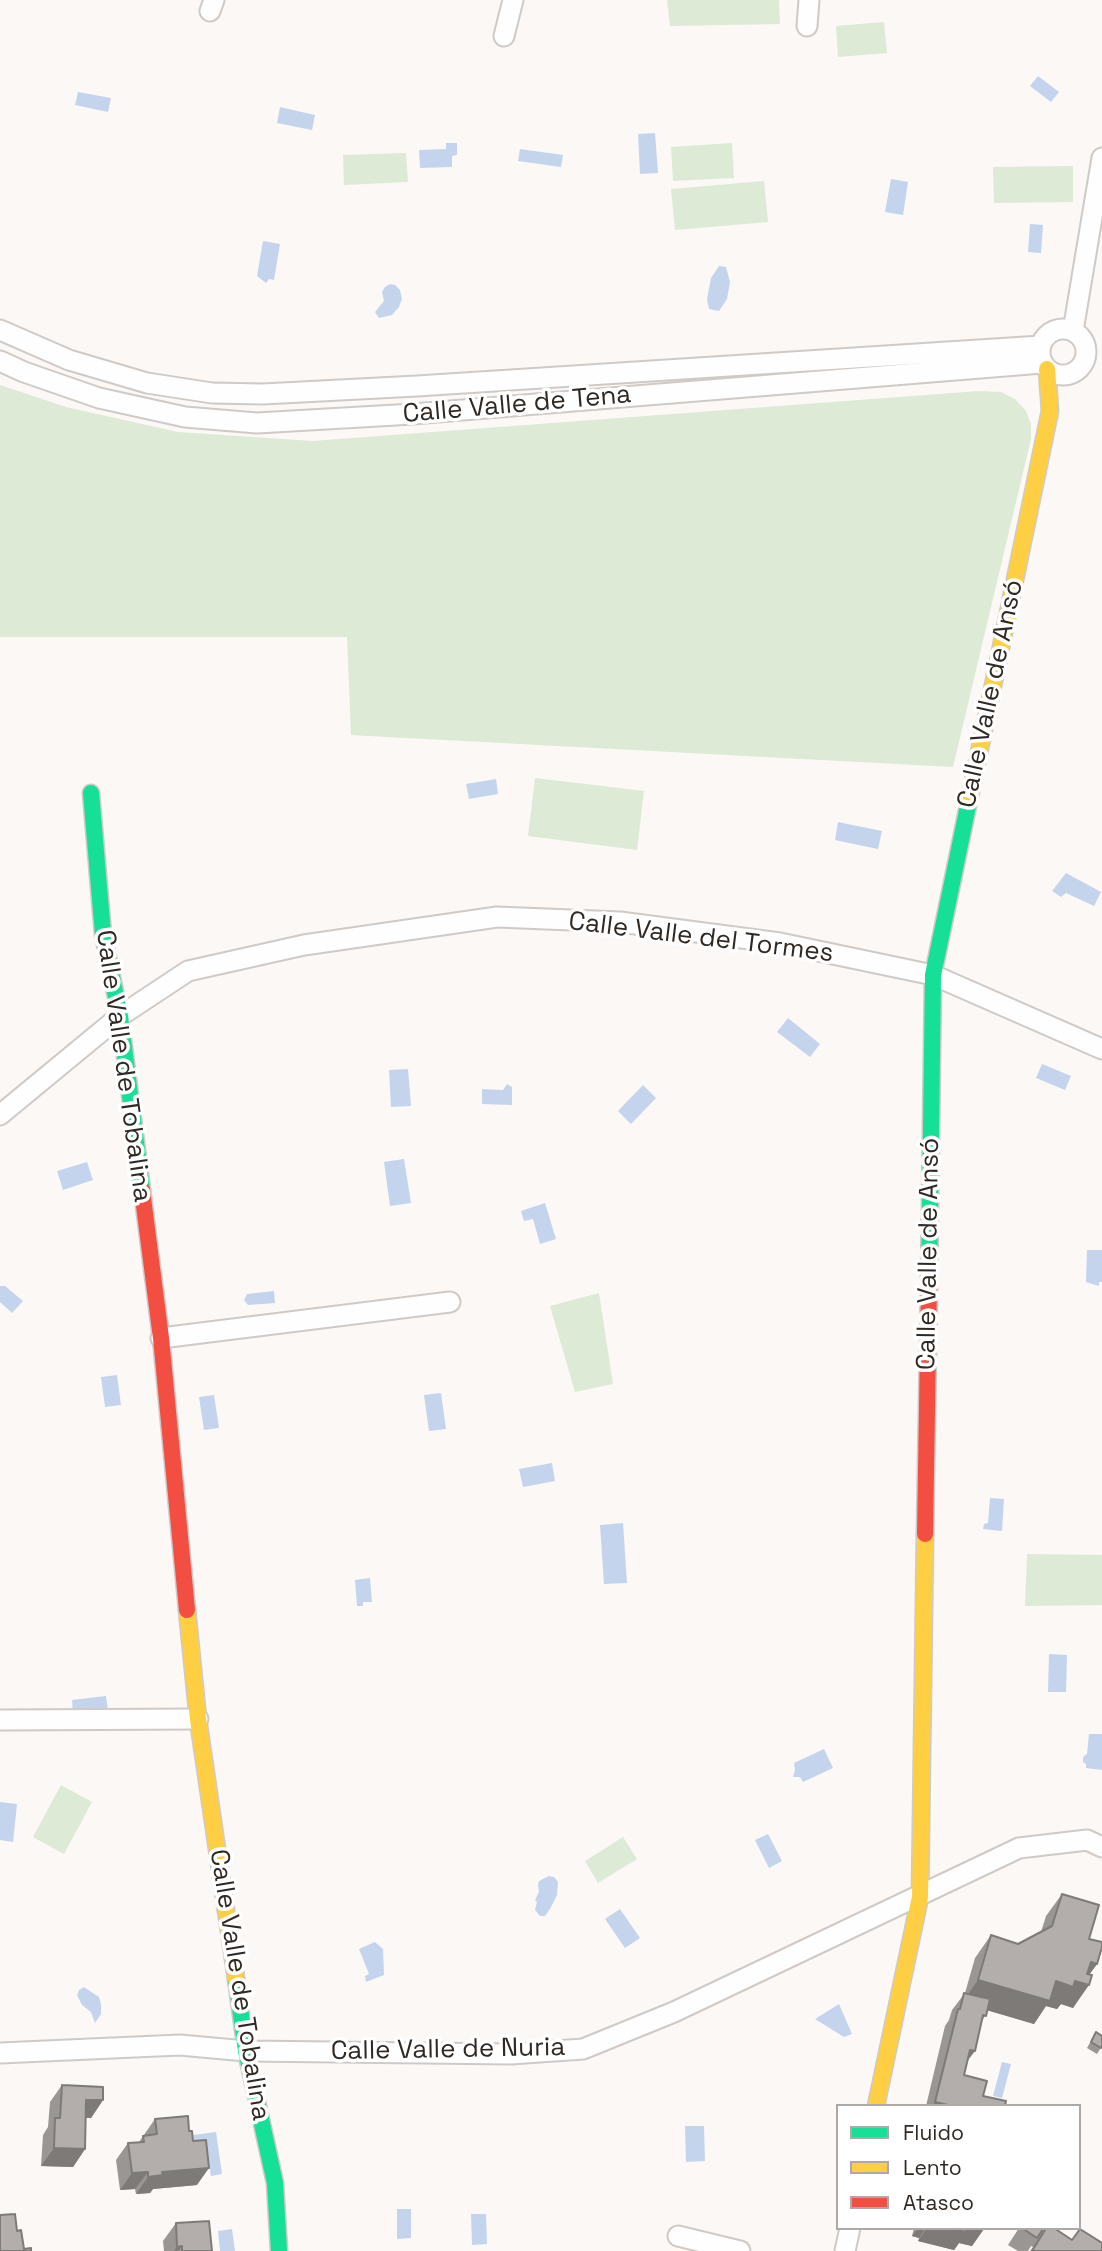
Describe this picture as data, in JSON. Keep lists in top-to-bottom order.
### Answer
{
  "streets": {
    "street": [
      "Calle Valle de Tena",
      "Calle Valle de Ansó",
      "Calle Valle del Tormes",
      "Calle Valle de Tobalina",
      "Calle Valle de Nuria"
    ]
  },
  "crossings": [
    ["Calle Valle de Tena", "Calle Valle de Ansó"],
    ["Calle Valle de Ansó", "Calle Valle del Tormes"],
    ["Calle Valle de Ansó", "Calle Valle de Nuria"],
    ["Calle Valle del Tormes", "Calle Valle de Tobalina"],
    ["Calle Valle de Tobalina", "Calle Valle de Nuria"]
  ],
  "legend": ["Fluido", "Lento", "Atasco"]
}
